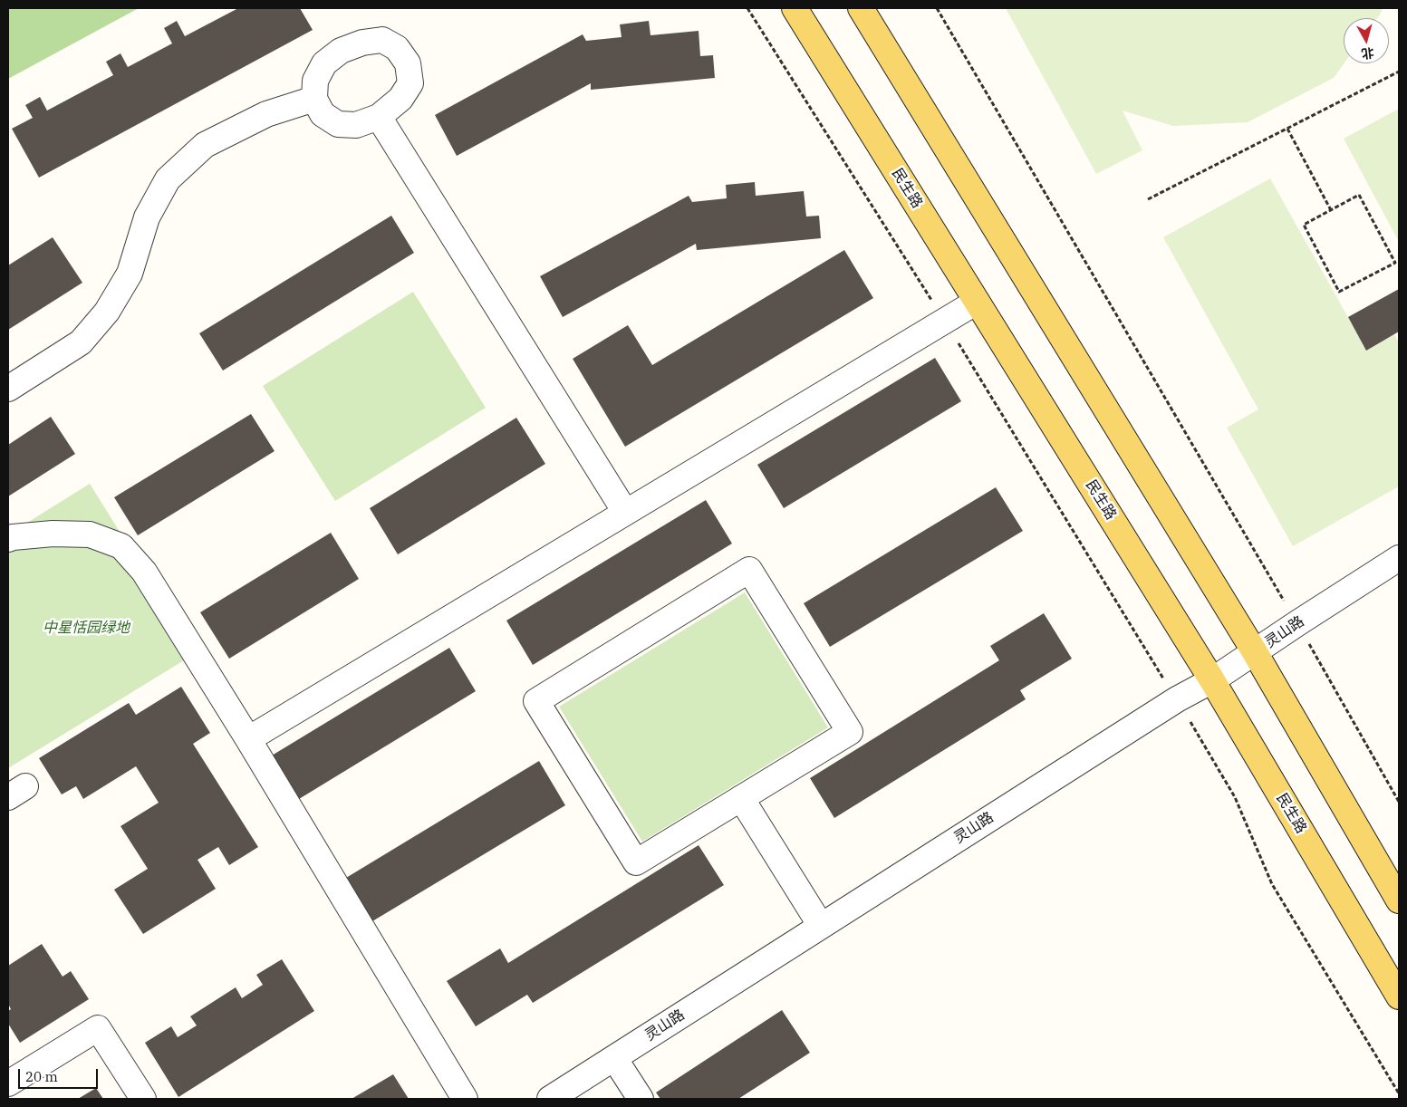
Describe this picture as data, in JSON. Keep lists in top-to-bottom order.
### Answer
{
  "streets": {
    "main road": ["民生路"],
    "street": ["灵山路"]
  },
  "crossings": [
    ["民生路", "灵山路"]
  ],
  "parks": ["中星恬园绿地"],
  "scale_bar": "20 m",
  "north": "bottom"
}
